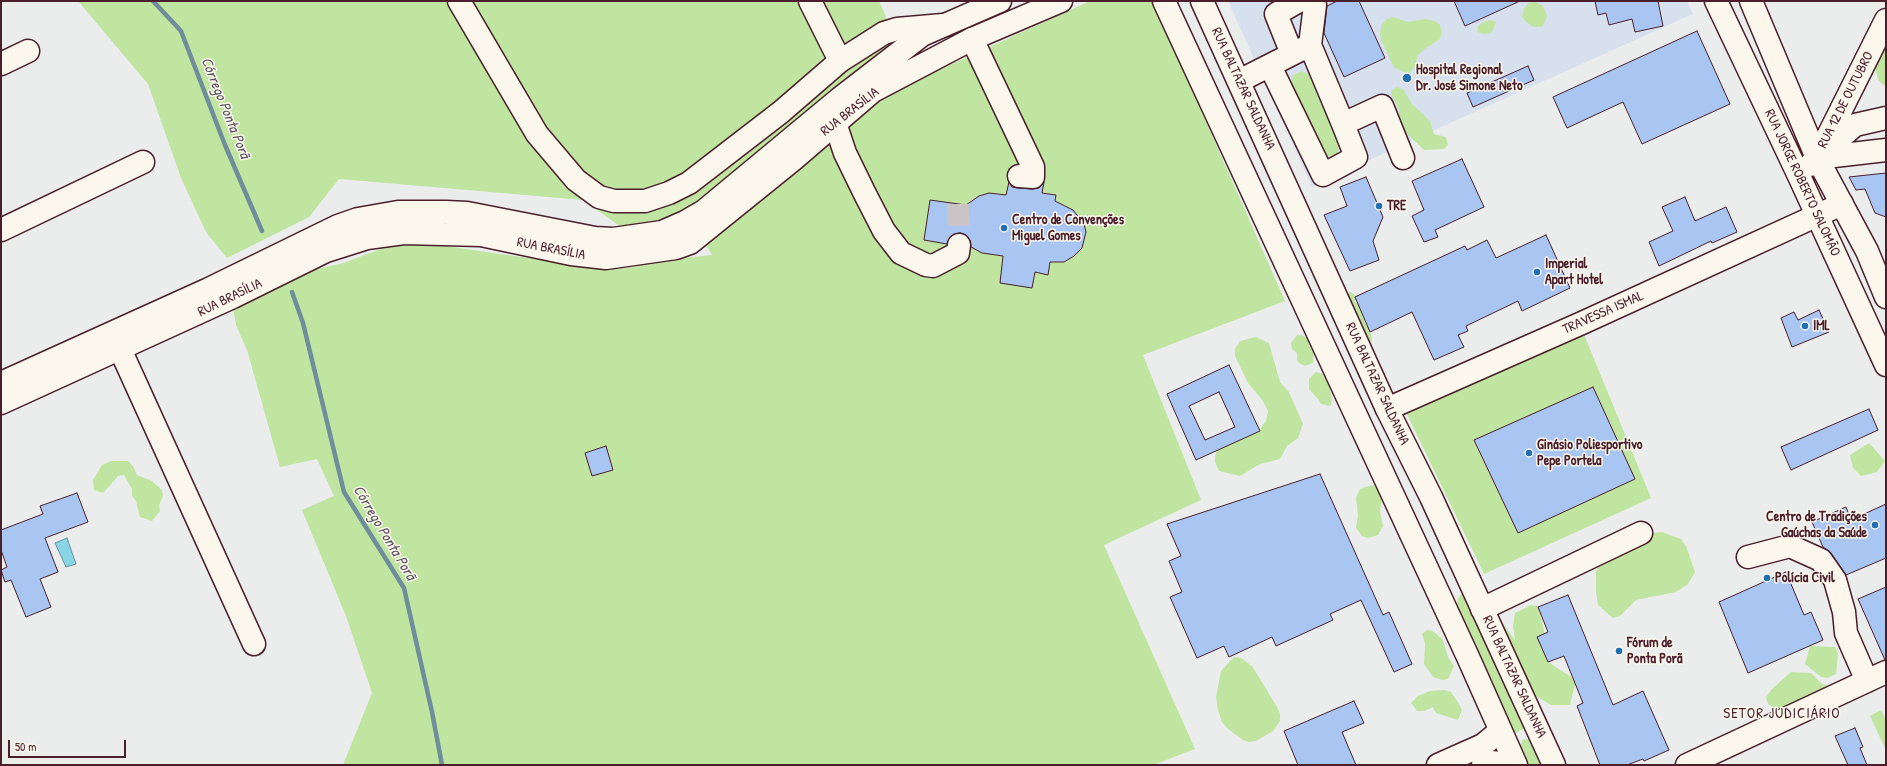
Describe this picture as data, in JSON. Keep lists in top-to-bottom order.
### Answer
{
  "streets": {
    "main road": [
      "RUA BALTAZAR SALDANHA",
      "RUA 12 DE OUTUBRO",
      "RUA BRASÍLIA",
      "RUA JORGE ROBERTO SALOMÃO",
      "TRAVESSA ISMAL"
    ]
  },
  "crossings": [
    ["RUA BALTAZAR SALDANHA", "TRAVESSA ISMAL"],
    ["RUA 12 DE OUTUBRO", "RUA JORGE ROBERTO SALOMÃO"],
    ["RUA JORGE ROBERTO SALOMÃO", "TRAVESSA ISMAL"]
  ],
  "districts": ["SETOR JUDICIÁRIO"],
  "water": ["Córrego Ponta Porã"],
  "places": [
    "Hospital Regional Dr. José Simone Neto",
    "TRE",
    "Centro de Convenções Miguel Gomes",
    "Imperial Apart Hotel",
    "IML",
    "Ginásio Poliesportivo Pepe Portela",
    "Centro de Tradições Gaúchas da Saúde",
    "Polícia Civil",
    "Fórum de Ponta Porã"
  ],
  "scale_bar": "50 m"
}
